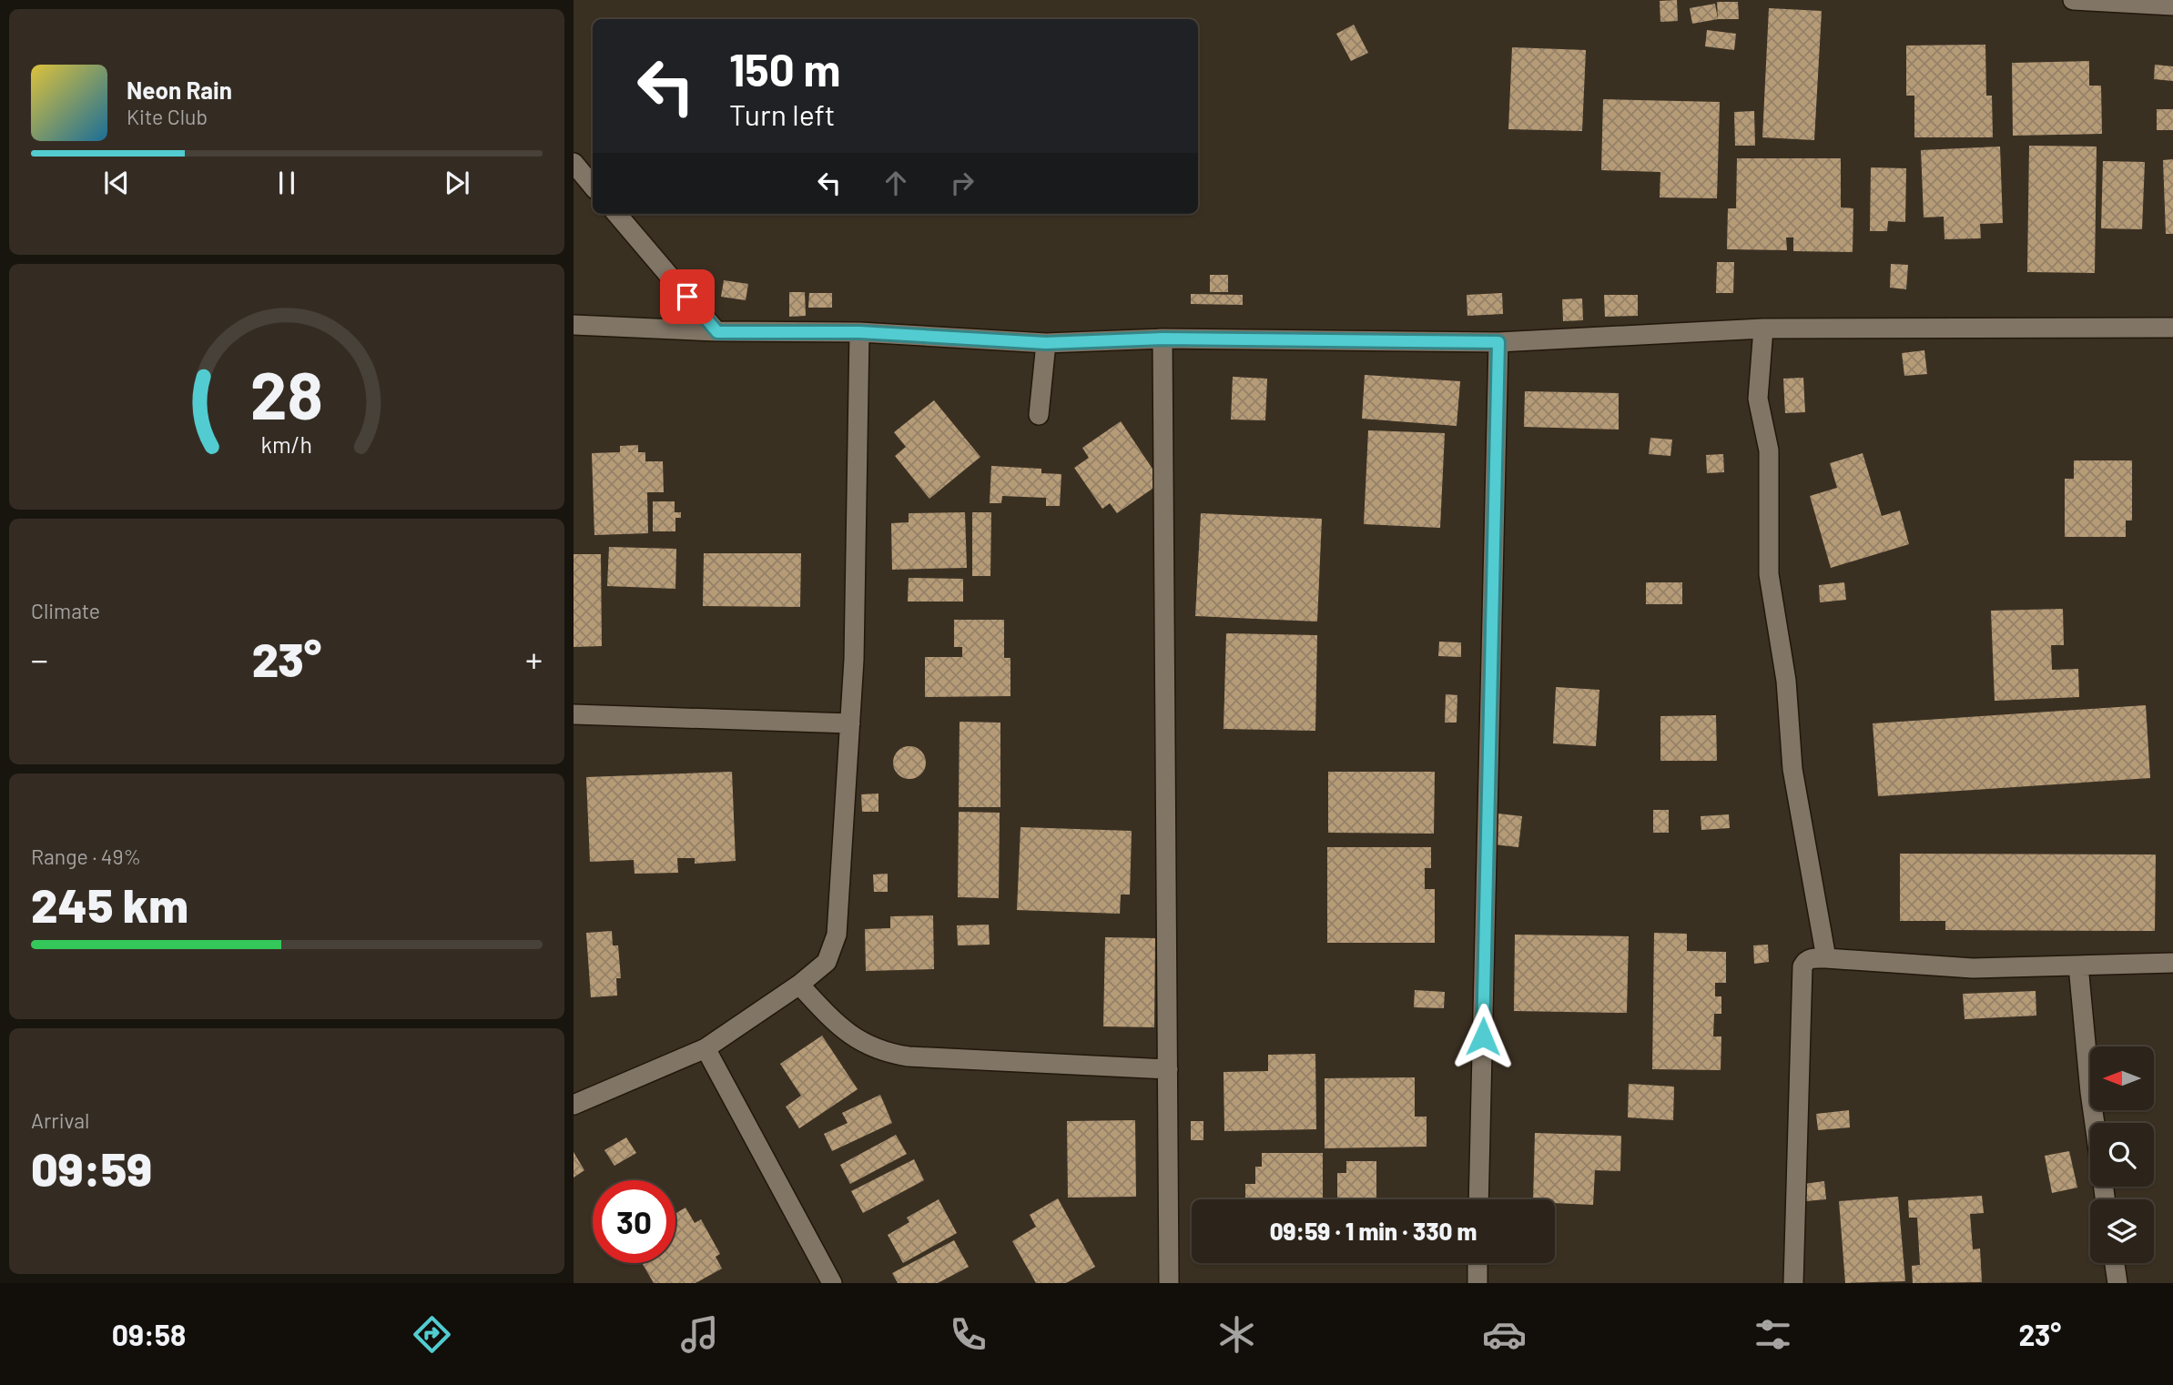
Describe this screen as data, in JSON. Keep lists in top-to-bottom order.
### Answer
{
  "north": "left",
  "page": {
    "turn": ["150 m", "Turn left"],
    "song": ["Neon Rain", "Kite Club"],
    "tile": [
      "Climate",
      ["Range · 49%", "245 km"],
      ["Arrival", "09:59"]
    ],
    "heat": ["−", "23°", "+"],
    "limit": "30",
    "trip": "09:59 · 1 min · 330 m",
    "tabs": ["09:58", "23°"],
    "gauge": ["28", "km/h"]
  }
}
